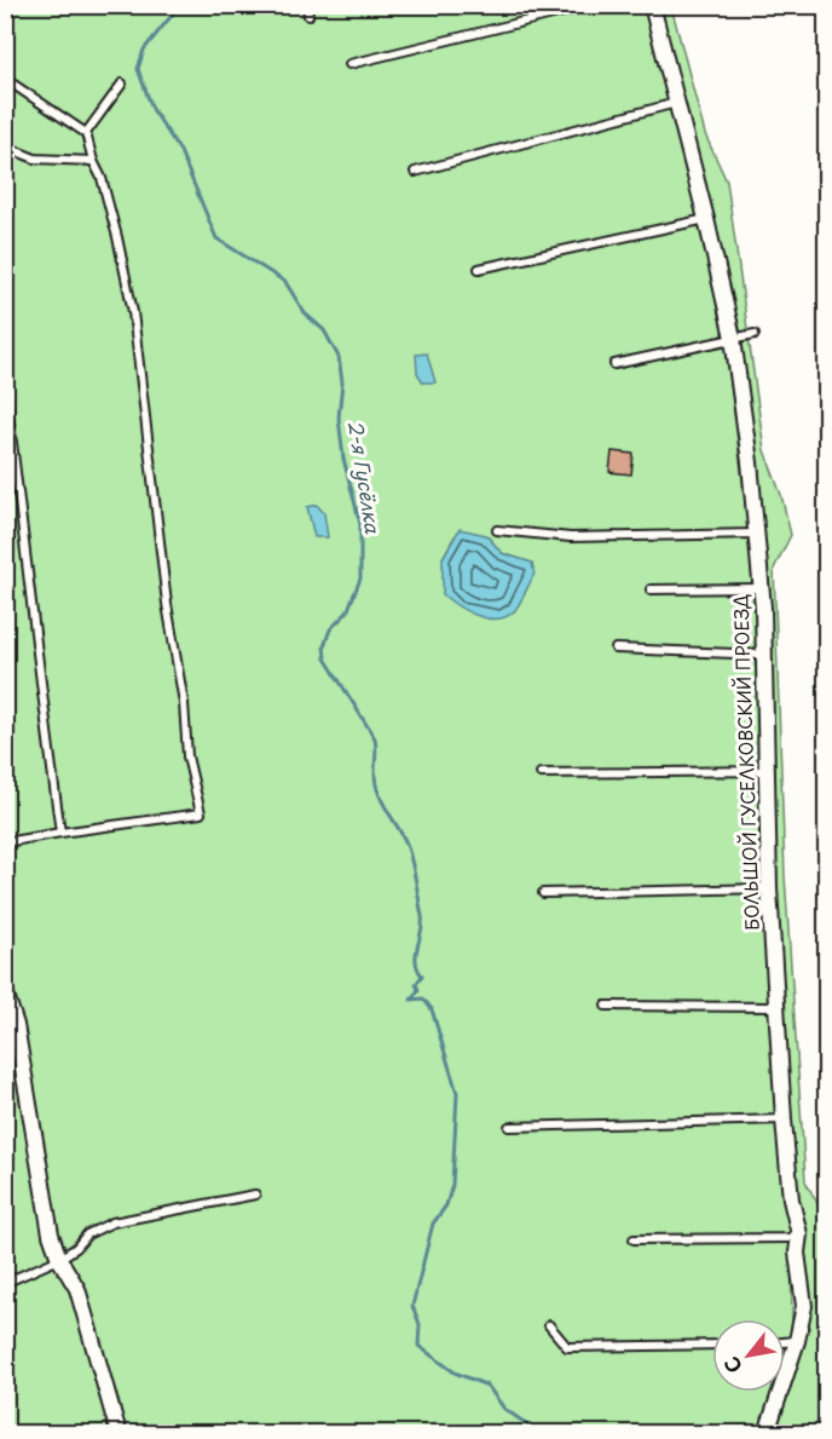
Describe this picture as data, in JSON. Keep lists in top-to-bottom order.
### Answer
{
  "streets": {
    "street": ["БОЛЬШОЙ ГУСЕЛКОВСКИЙ ПРОЕЗД"]
  },
  "water": ["2-я Гусёлка"],
  "north": "bottom left"
}
